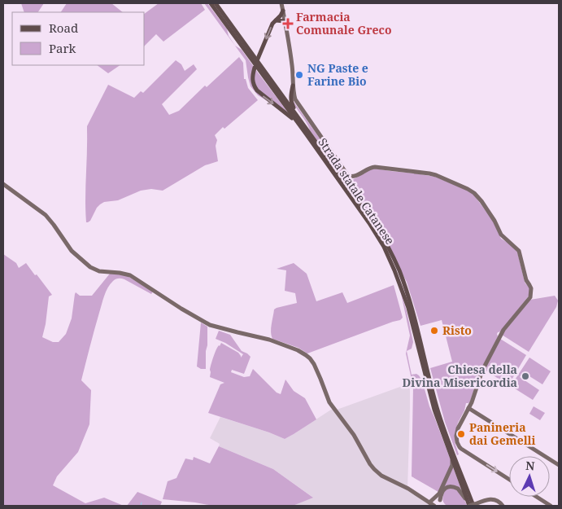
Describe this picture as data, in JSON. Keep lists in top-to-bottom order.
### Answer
{
  "streets": {
    "main road": ["Strada statale Catanese"]
  },
  "places": {
    "health": ["Farmacia Comunale Greco"],
    "other": [
      "NG Paste e Farine Bio",
      "Risto",
      "Chiesa della Divina Misericordia",
      "Panineria dai Gemelli"
    ]
  },
  "legend": ["Road", "Park"],
  "north": "top"
}
